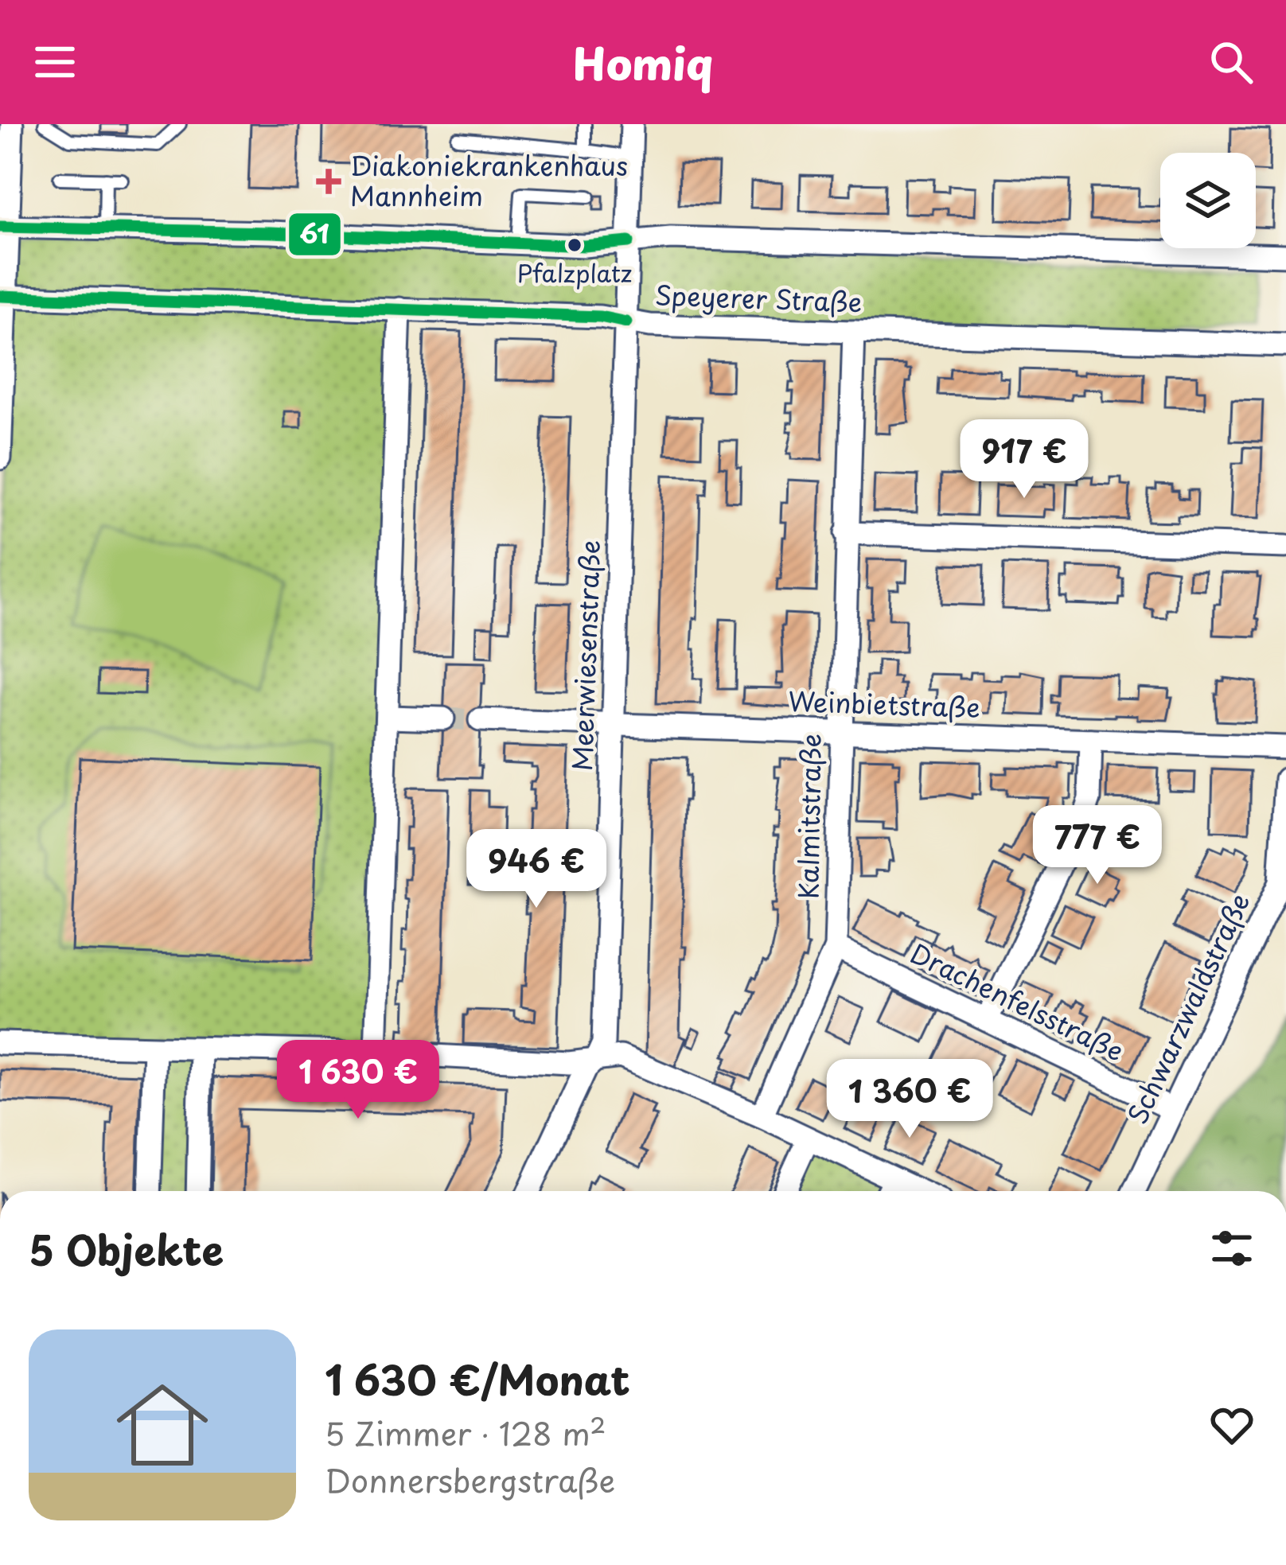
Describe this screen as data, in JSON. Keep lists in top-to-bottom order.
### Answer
{
  "streets": {
    "street": [
      "Speyerer Straße",
      "Meerwiesenstraße",
      "Weinbietstraße",
      "Kalmitstraße",
      "Drachenfelsstraße",
      "Schwarzwaldstraße"
    ]
  },
  "crossings": [
    ["Speyerer Straße", "Meerwiesenstraße"],
    ["Speyerer Straße", "Kalmitstraße"],
    ["Meerwiesenstraße", "Weinbietstraße"],
    ["Weinbietstraße", "Kalmitstraße"],
    ["Kalmitstraße", "Drachenfelsstraße"],
    ["Drachenfelsstraße", "Schwarzwaldstraße"]
  ],
  "places": {
    "health": ["Diakoniekrankenhaus Mannheim"],
    "other": ["Pfalzplatz"]
  },
  "lines": ["transit line 61"],
  "page": {
    "header": "Homiq",
    "price": [
      "917 €",
      "777 €",
      "946 €",
      "1 630 €",
      "1 360 €"
    ],
    "heading": "5 Objekte",
    "list": [
      {
        "name": "1 630 €/Monat",
        "note": "5 Zimmer · 128 m² · Donnersbergstraße"
      }
    ]
  }
}
